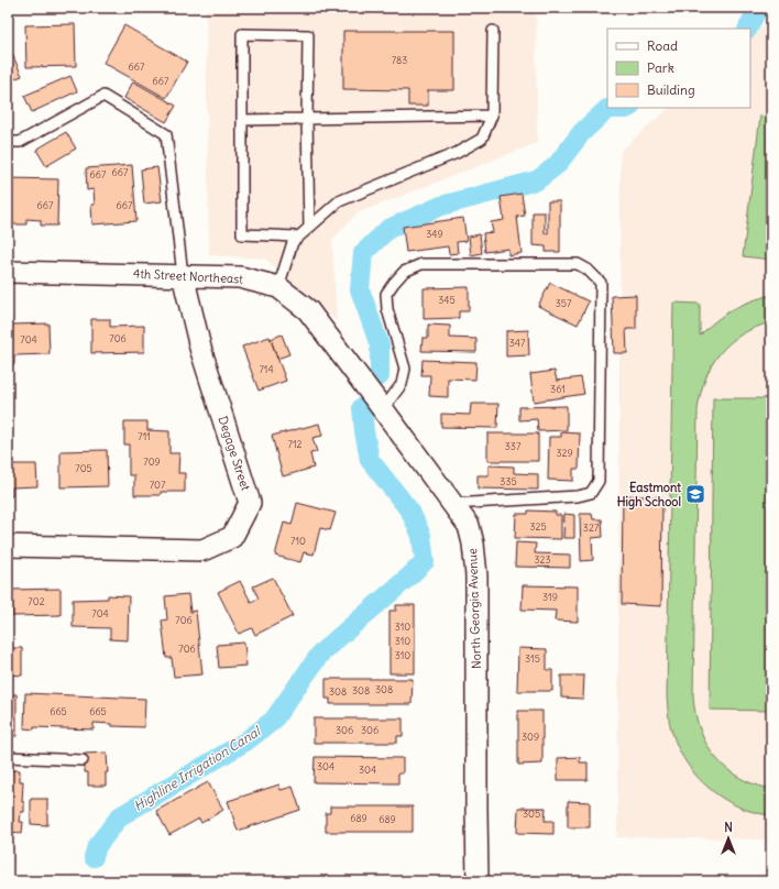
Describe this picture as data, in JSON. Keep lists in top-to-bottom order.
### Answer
{
  "streets": {
    "street": ["4th Street Northeast", "Degage Street", "North Georgia Avenue"]
  },
  "crossings": [
    ["4th Street Northeast", "Degage Street"],
    ["4th Street Northeast", "North Georgia Avenue"]
  ],
  "water": ["Highline Irrigation Canal"],
  "places": {
    "school or university": ["Eastmont High School"]
  },
  "house_numbers": [
    "783",
    "667",
    "667",
    "667",
    "667",
    "667",
    "667",
    "349",
    "345",
    "357",
    "706",
    "704",
    "347",
    "714",
    "361",
    "711",
    "712",
    "337",
    "329",
    "709",
    "705",
    "335",
    "707",
    "325",
    "327",
    "710",
    "323",
    "319",
    "702",
    "704",
    "706",
    "310",
    "310",
    "706",
    "310",
    "315",
    "308",
    "308",
    "308",
    "665",
    "665",
    "306",
    "306",
    "309",
    "304",
    "304",
    "305",
    "689",
    "689"
  ],
  "legend": ["Road", "Park", "Building"],
  "north": "top"
}
